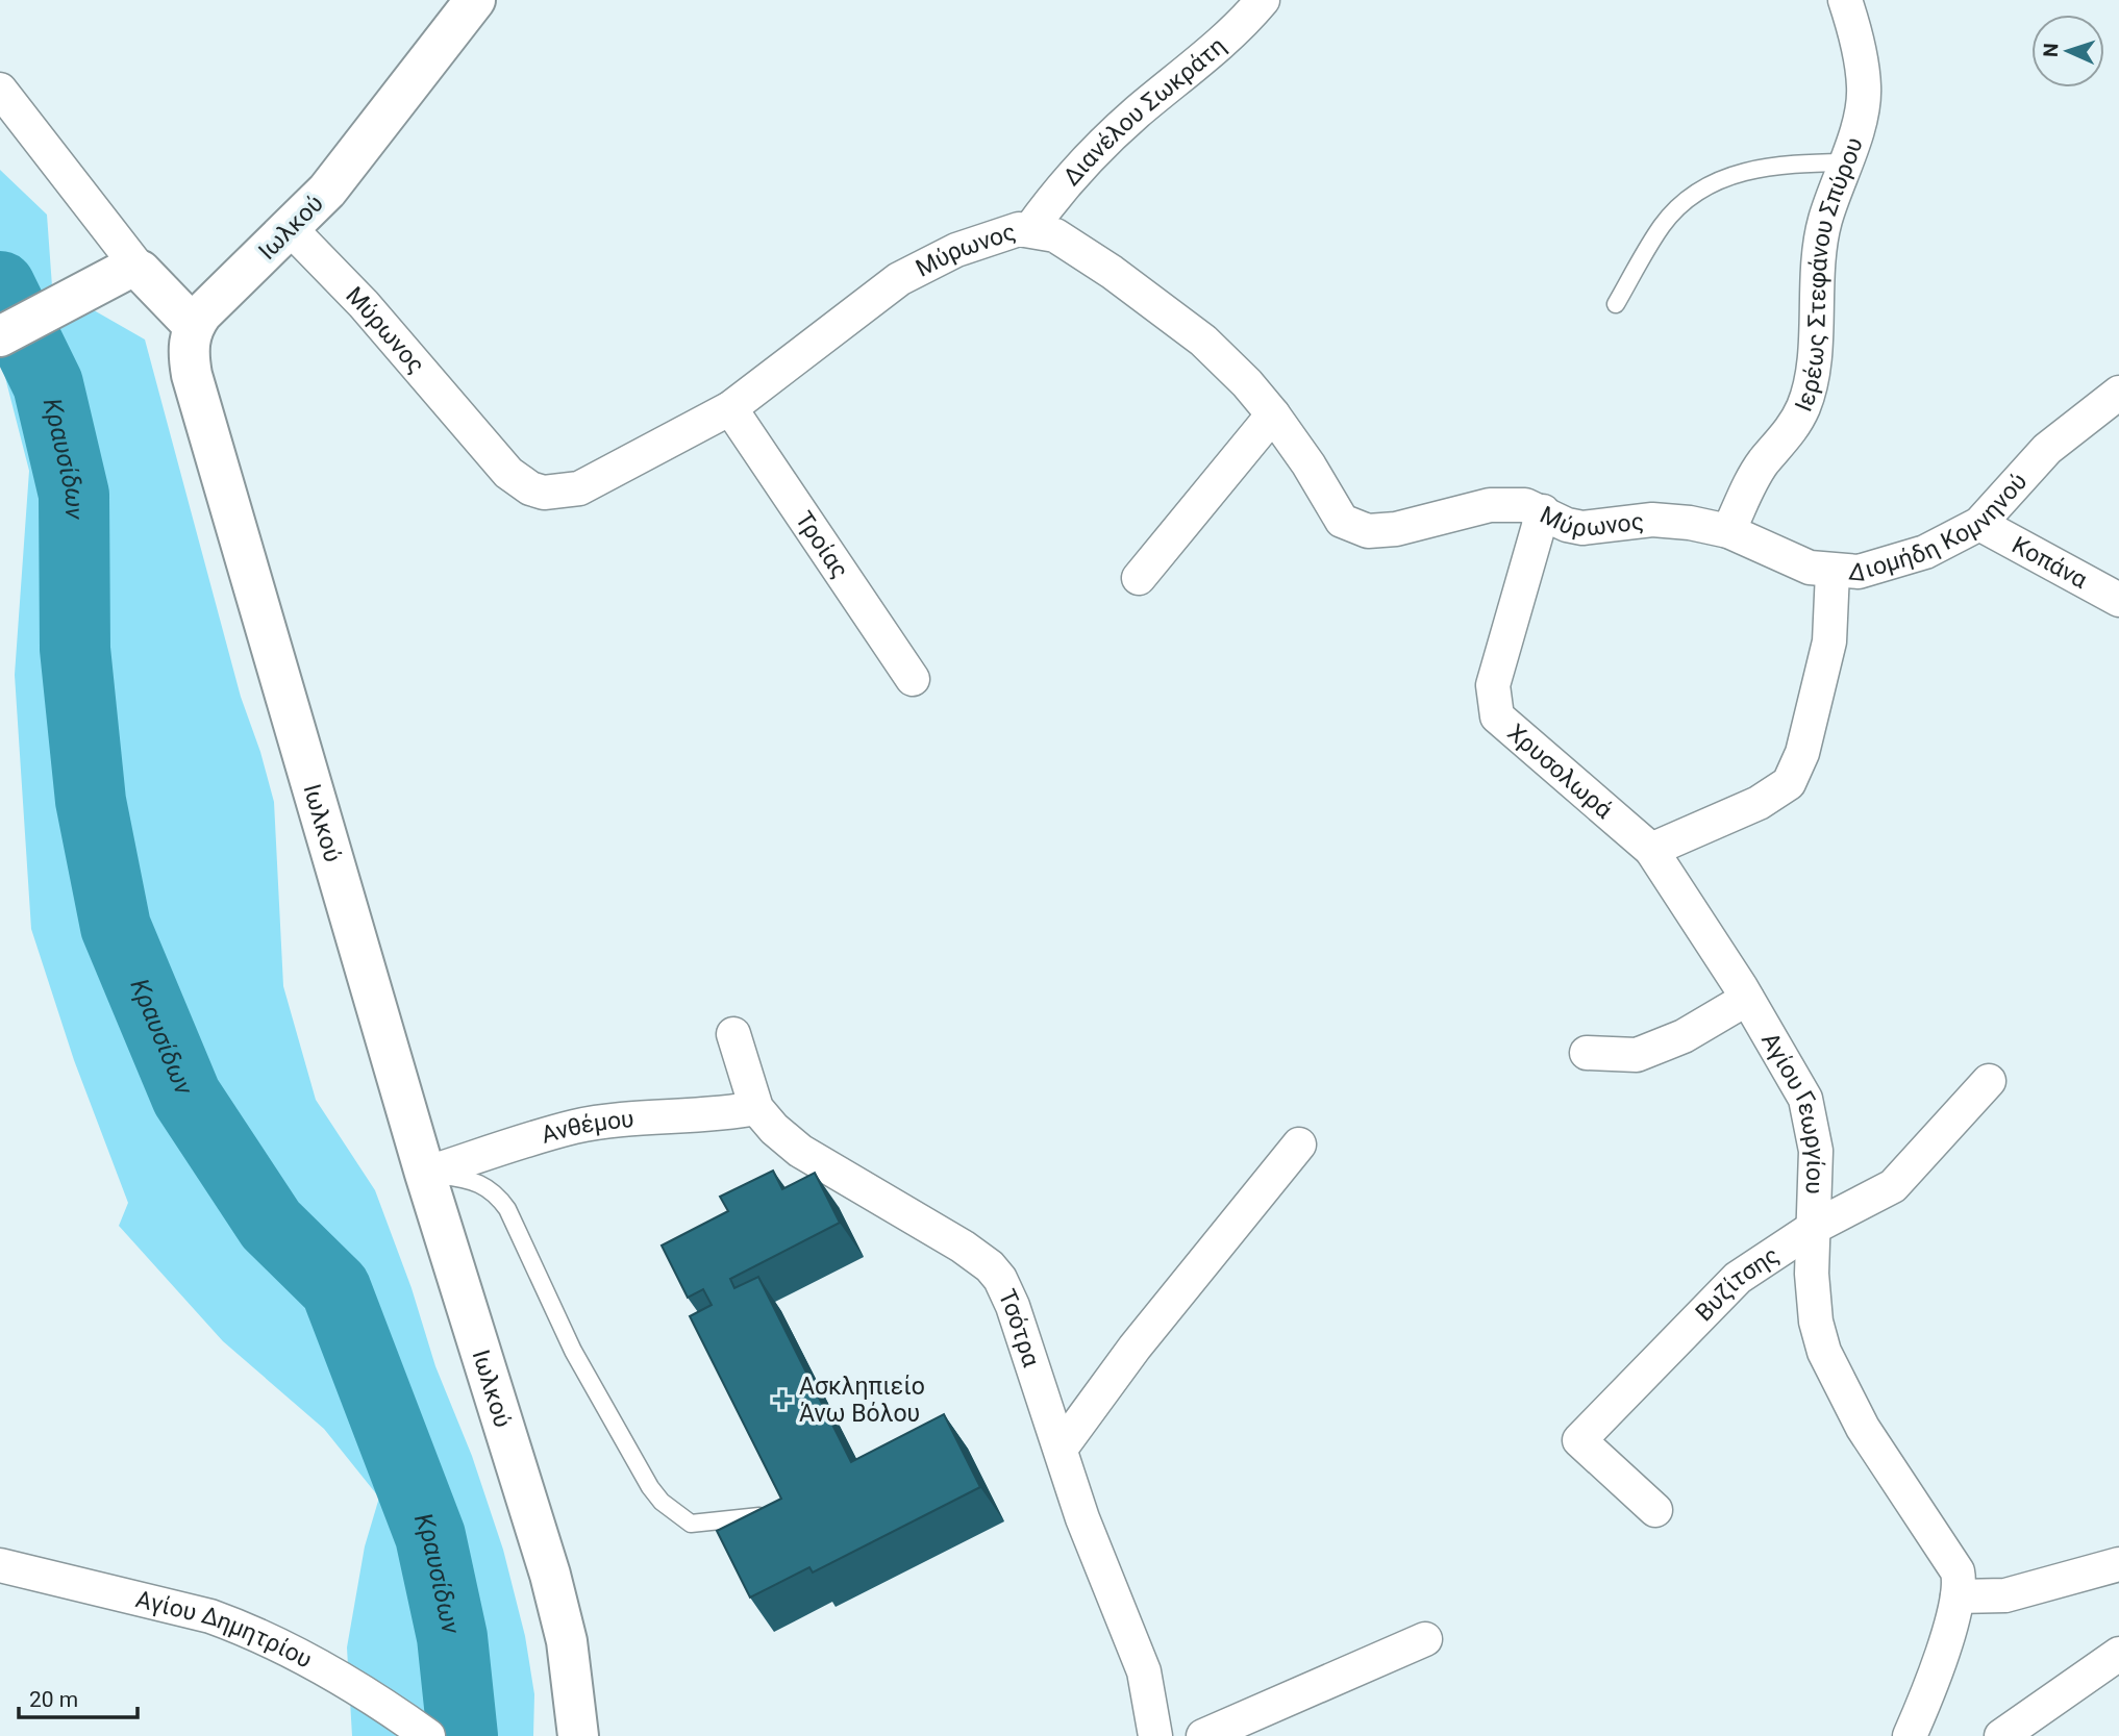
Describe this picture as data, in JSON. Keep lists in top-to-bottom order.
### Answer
{
  "streets": {
    "main road": ["Ιωλκού"],
    "street": [
      "Διανέλου Σωκράτη",
      "Μύρωνος",
      "Ιερέως Στεφάνου Σπύρου",
      "Διομήδη Κομνηνού",
      "Τροίας",
      "Κοπάνα",
      "Χρυσολωρά",
      "Αγίου Γεωργίου",
      "Ανθέμου",
      "Βυζίτσης",
      "Τσότρα",
      "Αγίου Δημητρίου"
    ]
  },
  "crossings": [
    ["Διανέλου Σωκράτη", "Μύρωνος"],
    ["Ιωλκού", "Μύρωνος"],
    ["Ιωλκού", "Ανθέμου"],
    ["Μύρωνος", "Ιερέως Στεφάνου Σπύρου"],
    ["Μύρωνος", "Διομήδη Κομνηνού"],
    ["Μύρωνος", "Τροίας"],
    ["Μύρωνος", "Χρυσολωρά"],
    ["Ιερέως Στεφάνου Σπύρου", "Διομήδη Κομνηνού"],
    ["Διομήδη Κομνηνού", "Κοπάνα"],
    ["Χρυσολωρά", "Αγίου Γεωργίου"],
    ["Αγίου Γεωργίου", "Βυζίτσης"],
    ["Ανθέμου", "Τσότρα"]
  ],
  "water": ["Κραυσίδων"],
  "places": {
    "health": ["Ασκληπιείο Άνω Βόλου"]
  },
  "scale_bar": "20 m",
  "north": "left"
}
